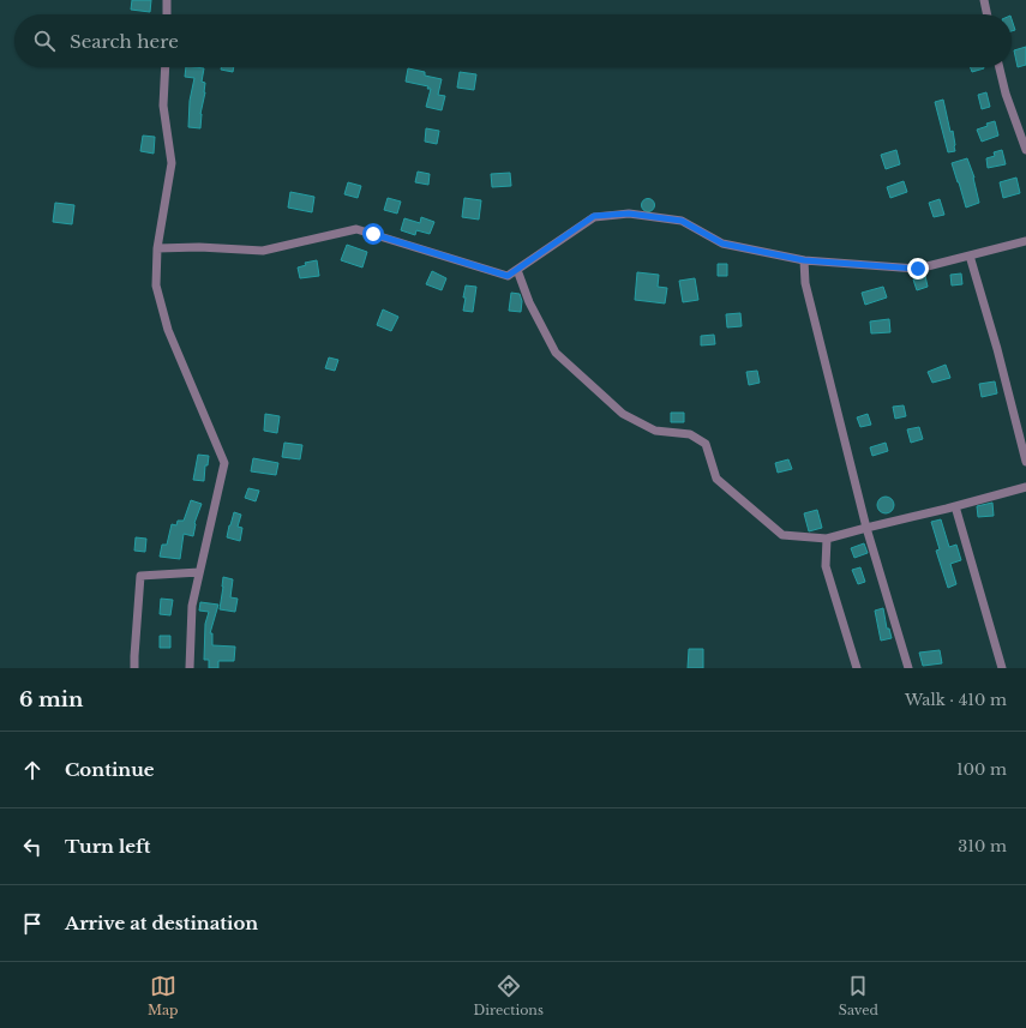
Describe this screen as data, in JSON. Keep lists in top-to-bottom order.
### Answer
{
  "page": {
    "search": "Search here",
    "heading": ["6 min", "Walk · 410 m"],
    "list": [
      ["Continue", "100 m"],
      ["Turn left", "310 m"],
      "Arrive at destination"
    ],
    "nav": ["Map", "Directions", "Saved"]
  }
}
